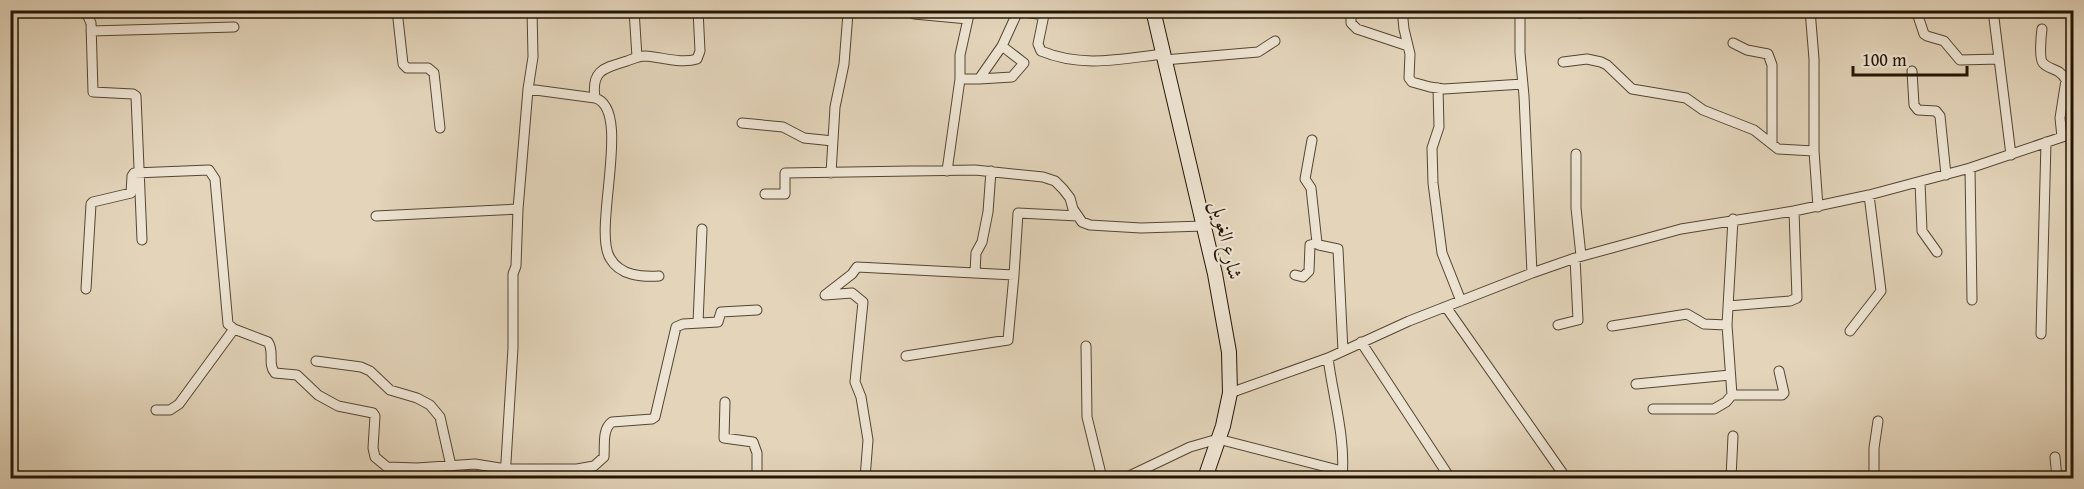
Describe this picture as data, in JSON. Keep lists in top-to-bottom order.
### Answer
{
  "streets": {
    "street": ["شارع الغويل"]
  },
  "scale_bar": "100 m"
}
